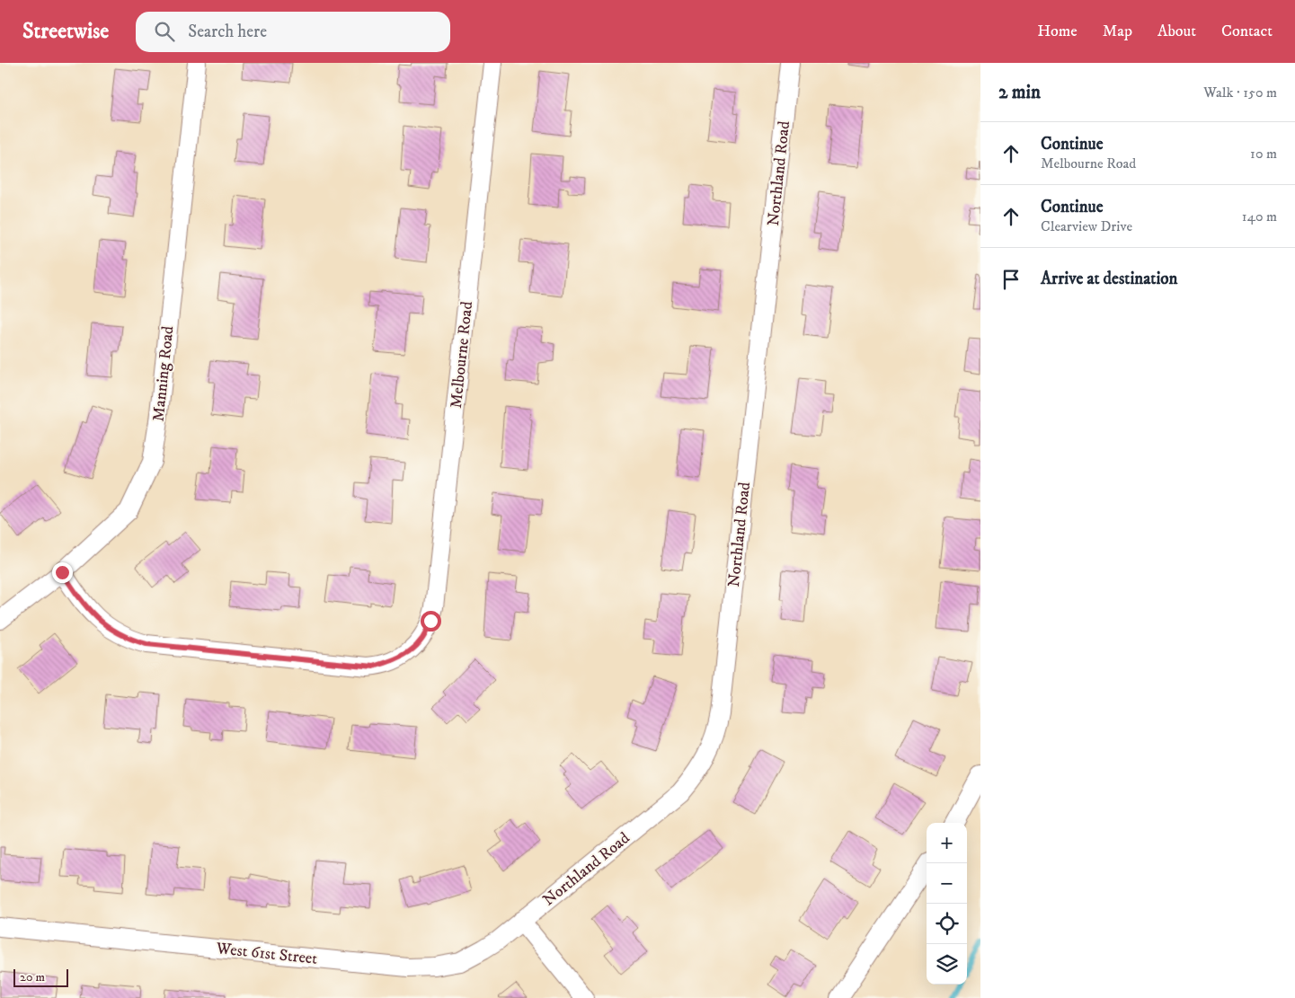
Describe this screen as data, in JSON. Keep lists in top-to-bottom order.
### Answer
{
  "streets": {
    "street": [
      "Northland Road",
      "Melbourne Road",
      "Manning Road",
      "West 61st Street"
    ]
  },
  "crossings": [
    ["Northland Road", "West 61st Street"],
    ["Melbourne Road", "Manning Road"]
  ],
  "scale_bar": "20 m",
  "page": {
    "header": "Streetwise",
    "search": "Search here",
    "nav": [
      "Home",
      "Map",
      "About",
      "Contact"
    ],
    "heading": ["2 min", "Walk · 150 m"],
    "list": [
      ["Continue", "Melbourne Road", "10 m"],
      ["Continue", "Clearview Drive", "140 m"],
      "Arrive at destination"
    ],
    "map_buttons": ["+", "−"],
    "scale": "20 m"
  }
}
